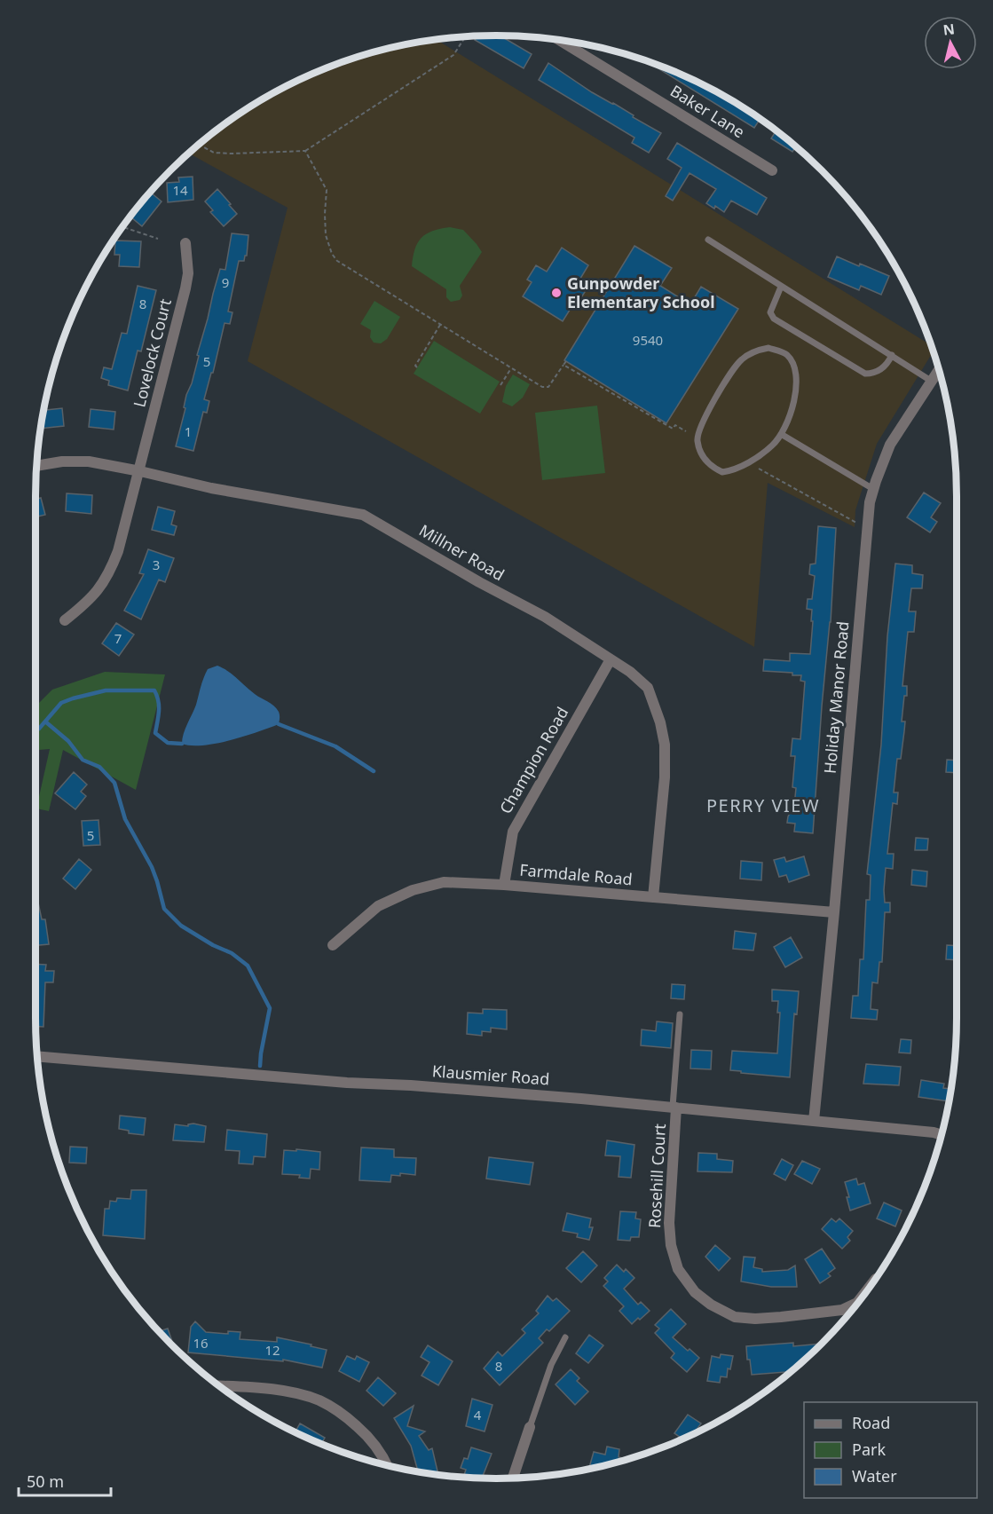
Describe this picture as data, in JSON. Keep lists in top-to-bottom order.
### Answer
{
  "streets": {
    "street": [
      "Baker Lane",
      "Lovelock Court",
      "Millner Road",
      "Holiday Manor Road",
      "Champion Road",
      "Farmdale Road",
      "Klausmier Road",
      "Rosehill Court"
    ]
  },
  "crossings": [
    ["Lovelock Court", "Millner Road"],
    ["Millner Road", "Champion Road"],
    ["Millner Road", "Farmdale Road"],
    ["Holiday Manor Road", "Farmdale Road"],
    ["Holiday Manor Road", "Klausmier Road"],
    ["Champion Road", "Farmdale Road"],
    ["Klausmier Road", "Rosehill Court"]
  ],
  "districts": ["PERRY VIEW"],
  "places": ["Gunpowder Elementary School"],
  "house_numbers": [
    "14",
    "9",
    "8",
    "9540",
    "5",
    "1",
    "3",
    "7",
    "5",
    "16",
    "12",
    "8",
    "4"
  ],
  "legend": ["Road", "Park", "Water"],
  "scale_bar": "50 m",
  "north": "top"
}
